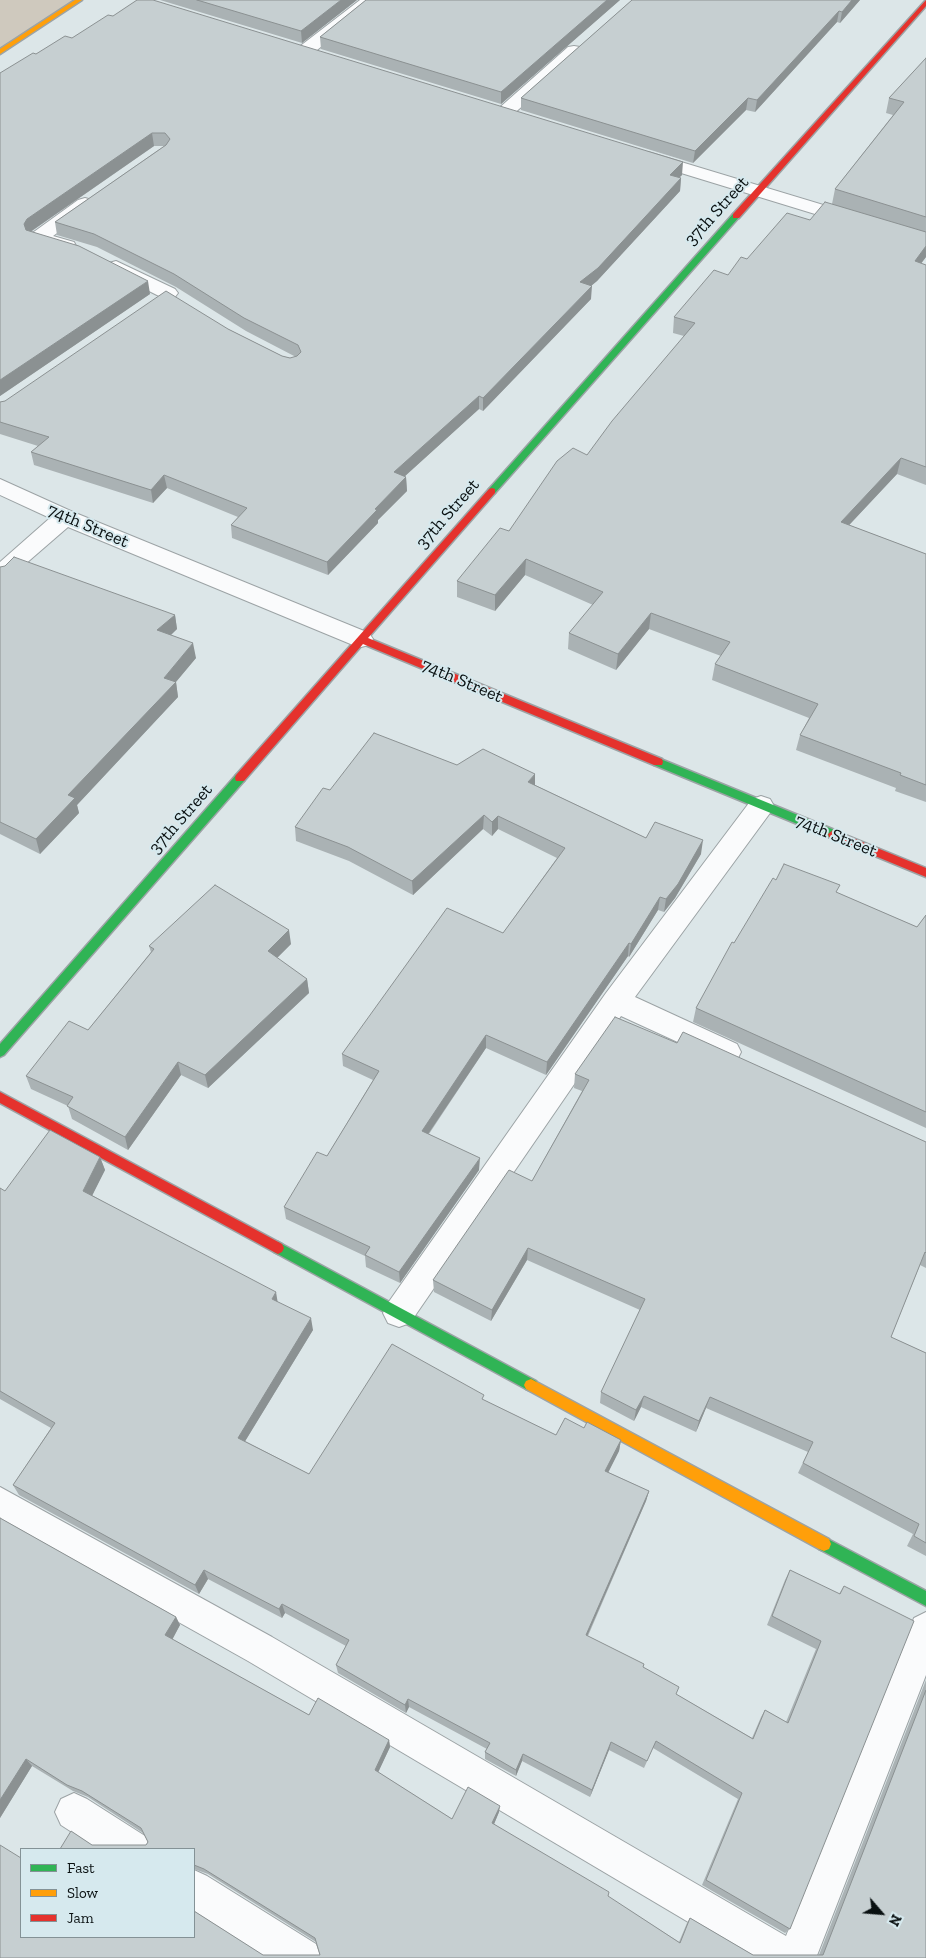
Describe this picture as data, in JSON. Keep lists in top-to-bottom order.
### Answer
{
  "streets": {
    "street": ["37th Street", "74th Street"]
  },
  "crossings": [
    ["37th Street", "74th Street"]
  ],
  "legend": ["Fast", "Slow", "Jam"],
  "north": "bottom right"
}
